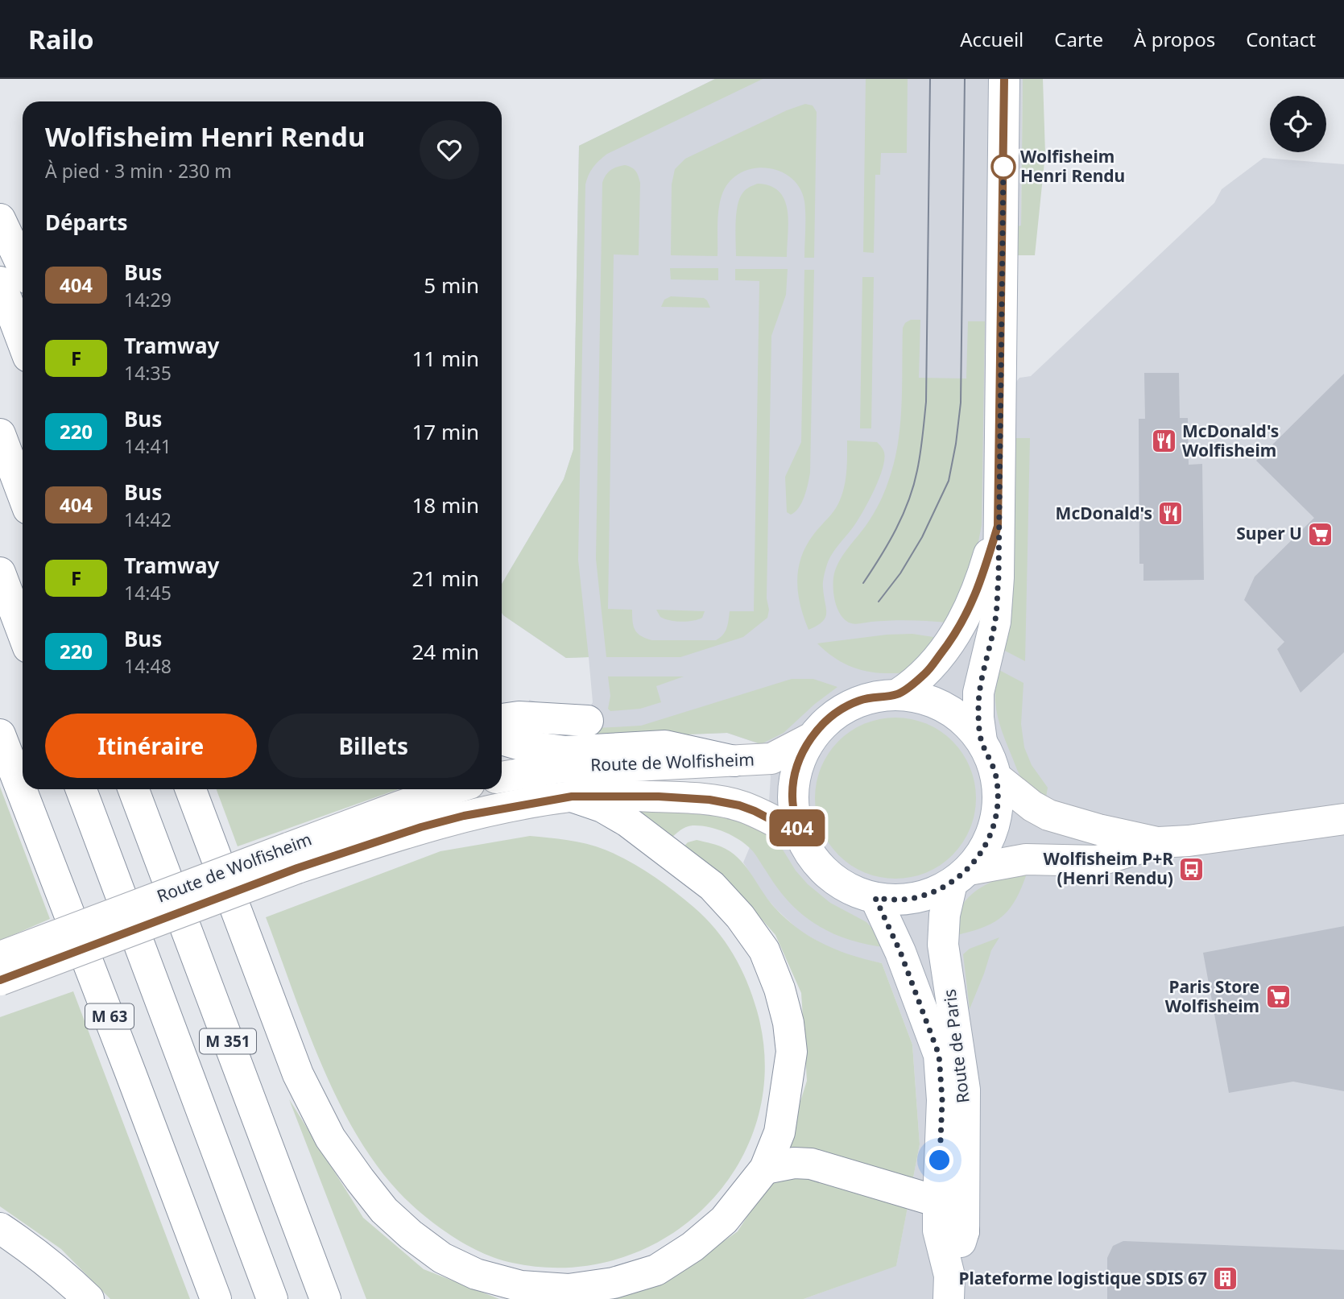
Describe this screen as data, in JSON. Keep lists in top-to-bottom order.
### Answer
{
  "streets": {
    "main road": [
      "Route de Wolfisheim",
      "M 63",
      "M 351",
      "Route de Paris"
    ]
  },
  "places": {
    "other": ["Wolfisheim Henri Rendu"],
    "restaurant": ["McDonald's Wolfisheim", "McDonald's"],
    "supermarket": ["Super U", "Paris Store Wolfisheim"],
    "bus stop": ["Wolfisheim P+R (Henri Rendu)"],
    "building": ["Plateforme logistique SDIS 67"]
  },
  "lines": ["bus line 404"],
  "page": {
    "header": "Railo",
    "nav": [
      "Accueil",
      "Carte",
      "À propos",
      "Contact"
    ],
    "on_map": "404",
    "heading": [
      ["Wolfisheim Henri Rendu", "À pied · 3 min · 230 m"],
      "Départs"
    ],
    "list": [
      {
        "mark": "404",
        "name": "Bus",
        "note": "14:29",
        "value": "5 min"
      },
      {
        "mark": "F",
        "name": "Tramway",
        "note": "14:35",
        "value": "11 min"
      },
      {
        "mark": "220",
        "name": "Bus",
        "note": "14:41",
        "value": "17 min"
      },
      {
        "mark": "404",
        "name": "Bus",
        "note": "14:42",
        "value": "18 min"
      },
      {
        "mark": "F",
        "name": "Tramway",
        "note": "14:45",
        "value": "21 min"
      },
      {
        "mark": "220",
        "name": "Bus",
        "note": "14:48",
        "value": "24 min"
      }
    ],
    "buttons": ["Itinéraire", "Billets"]
  }
}
